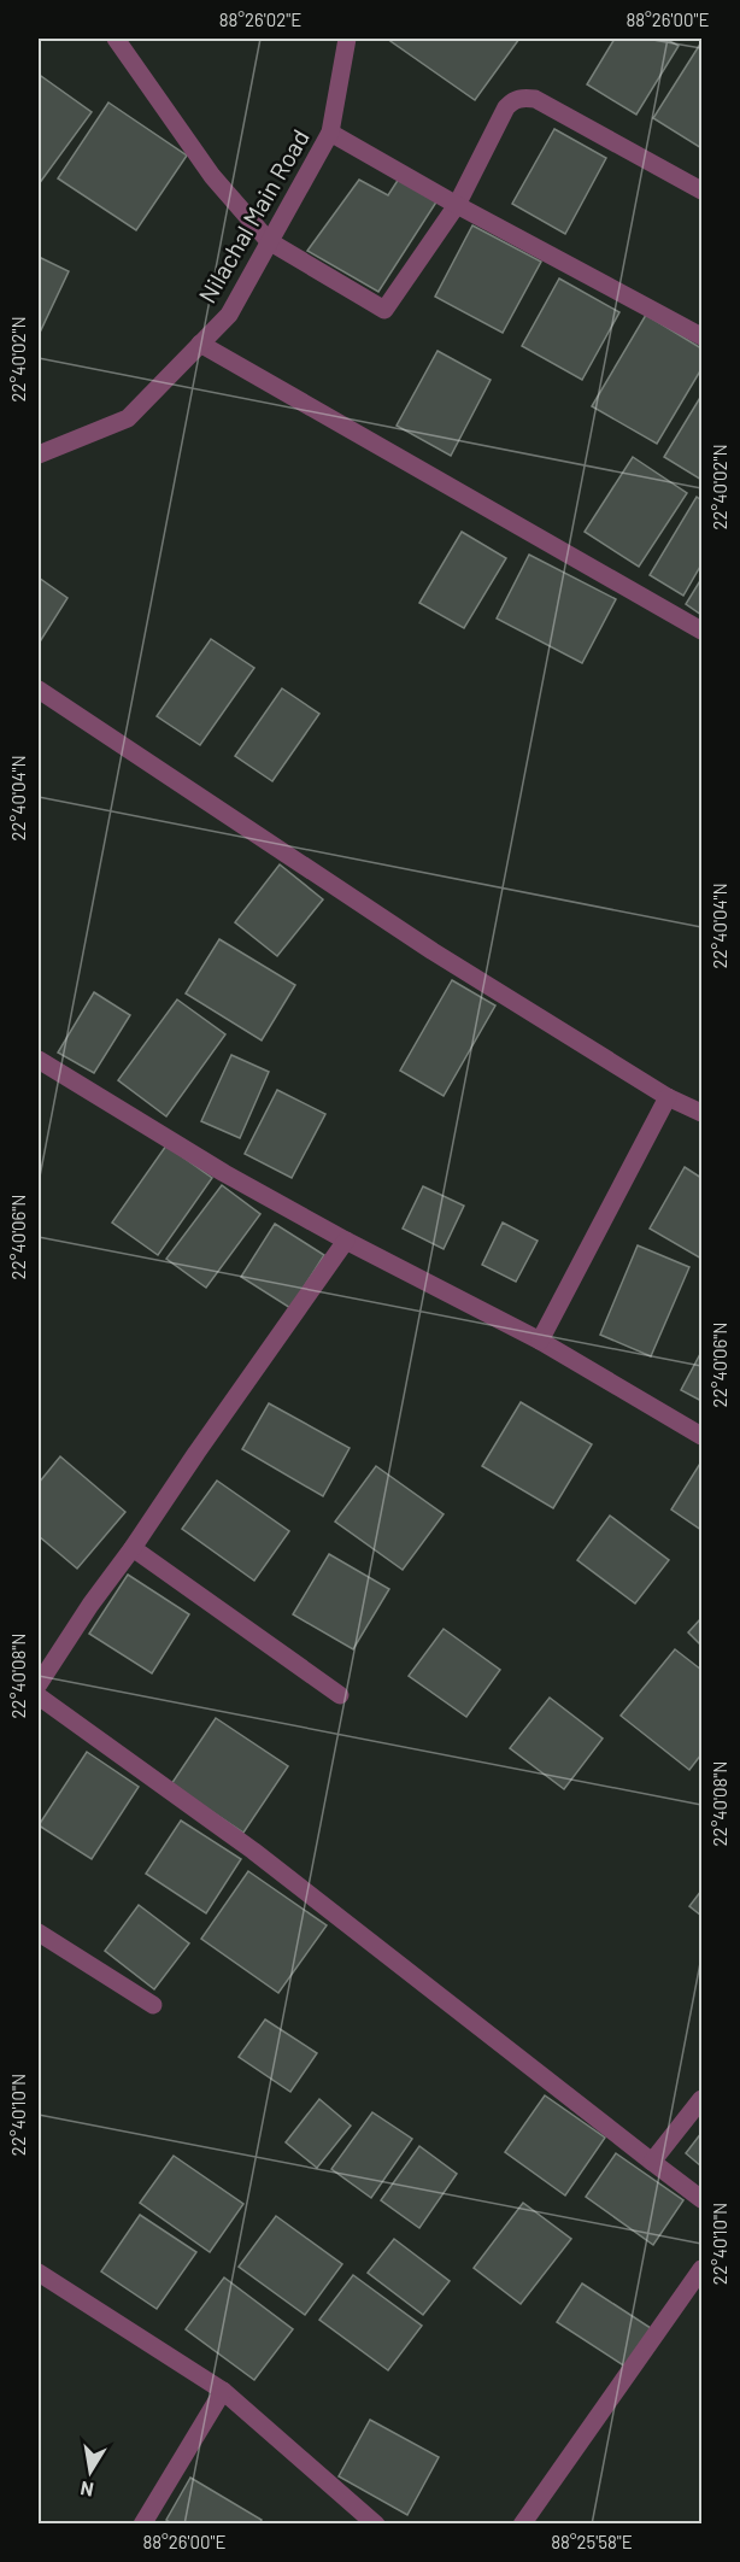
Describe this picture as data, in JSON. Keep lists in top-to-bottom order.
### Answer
{
  "streets": {
    "street": ["Nilachal Main Road"]
  },
  "north": "bottom",
  "coordinates": [
    "88°26'02\"E",
    "88°26'00\"E",
    "22°40'02\"N",
    "22°40'04\"N",
    "22°40'06\"N",
    "22°40'08\"N",
    "22°40'10\"N",
    "88°25'58\"E"
  ]
}
